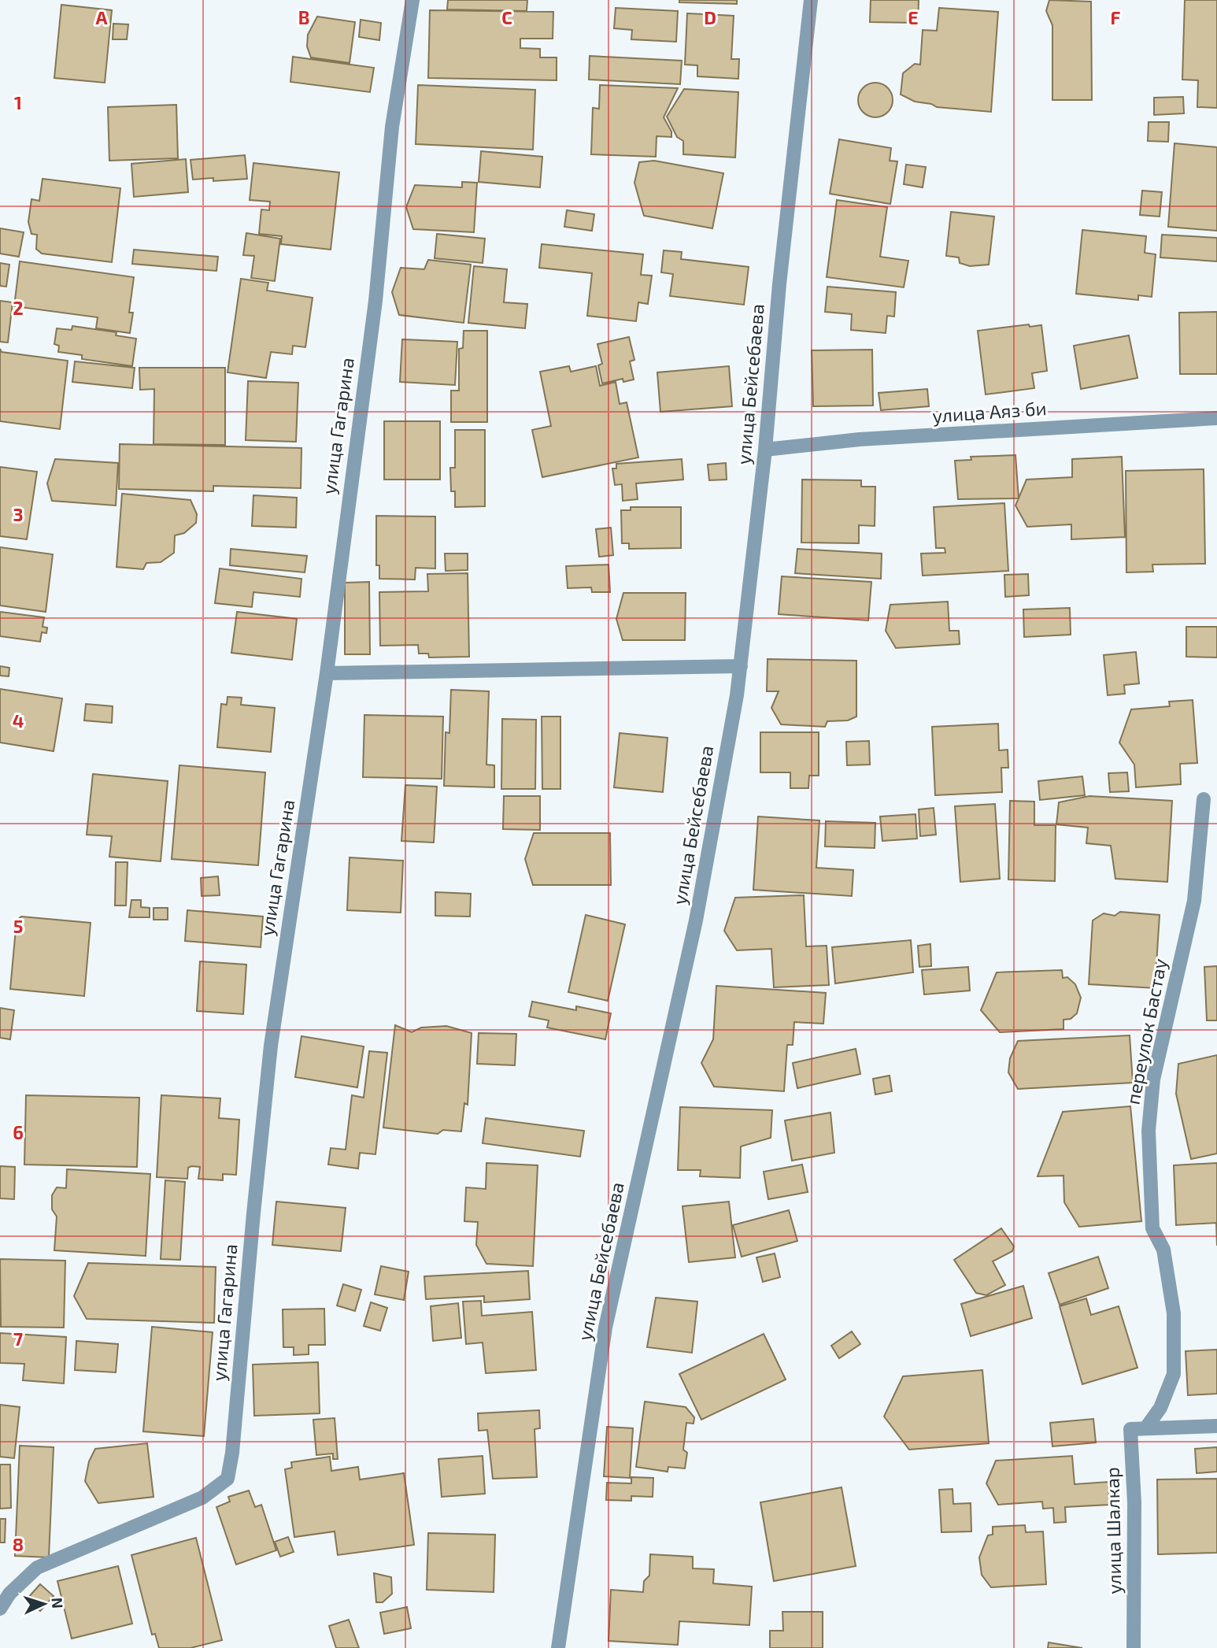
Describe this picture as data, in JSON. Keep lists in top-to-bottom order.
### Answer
{
  "streets": {
    "street": [
      "улица Бейсебаева",
      "улица Аяз би",
      "улица Гагарина",
      "переулок Бастау",
      "улица Шалкар"
    ]
  },
  "crossings": [
    ["улица Бейсебаева", "улица Аяз би"],
    ["переулок Бастау", "улица Шалкар"]
  ],
  "north": "right",
  "grid": {
    "columns": [
      "A",
      "B",
      "C",
      "D",
      "E",
      "F"
    ],
    "rows": [
      "1",
      "2",
      "3",
      "4",
      "5",
      "6",
      "7",
      "8"
    ]
  }
}
